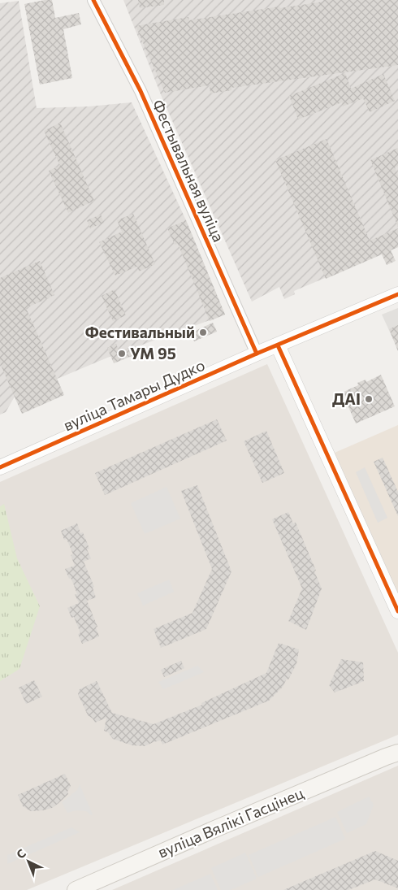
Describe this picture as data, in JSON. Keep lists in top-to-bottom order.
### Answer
{
  "streets": {
    "main road": ["вуліца Вялікі Гасцінец"],
    "street": ["Фестывальная вуліца", "вуліца Тамары Дудко"]
  },
  "crossings": [
    ["Фестывальная вуліца", "вуліца Тамары Дудко"]
  ],
  "places": ["Фестивальный", "УМ 95", "ДАІ"],
  "north": "top left"
}
